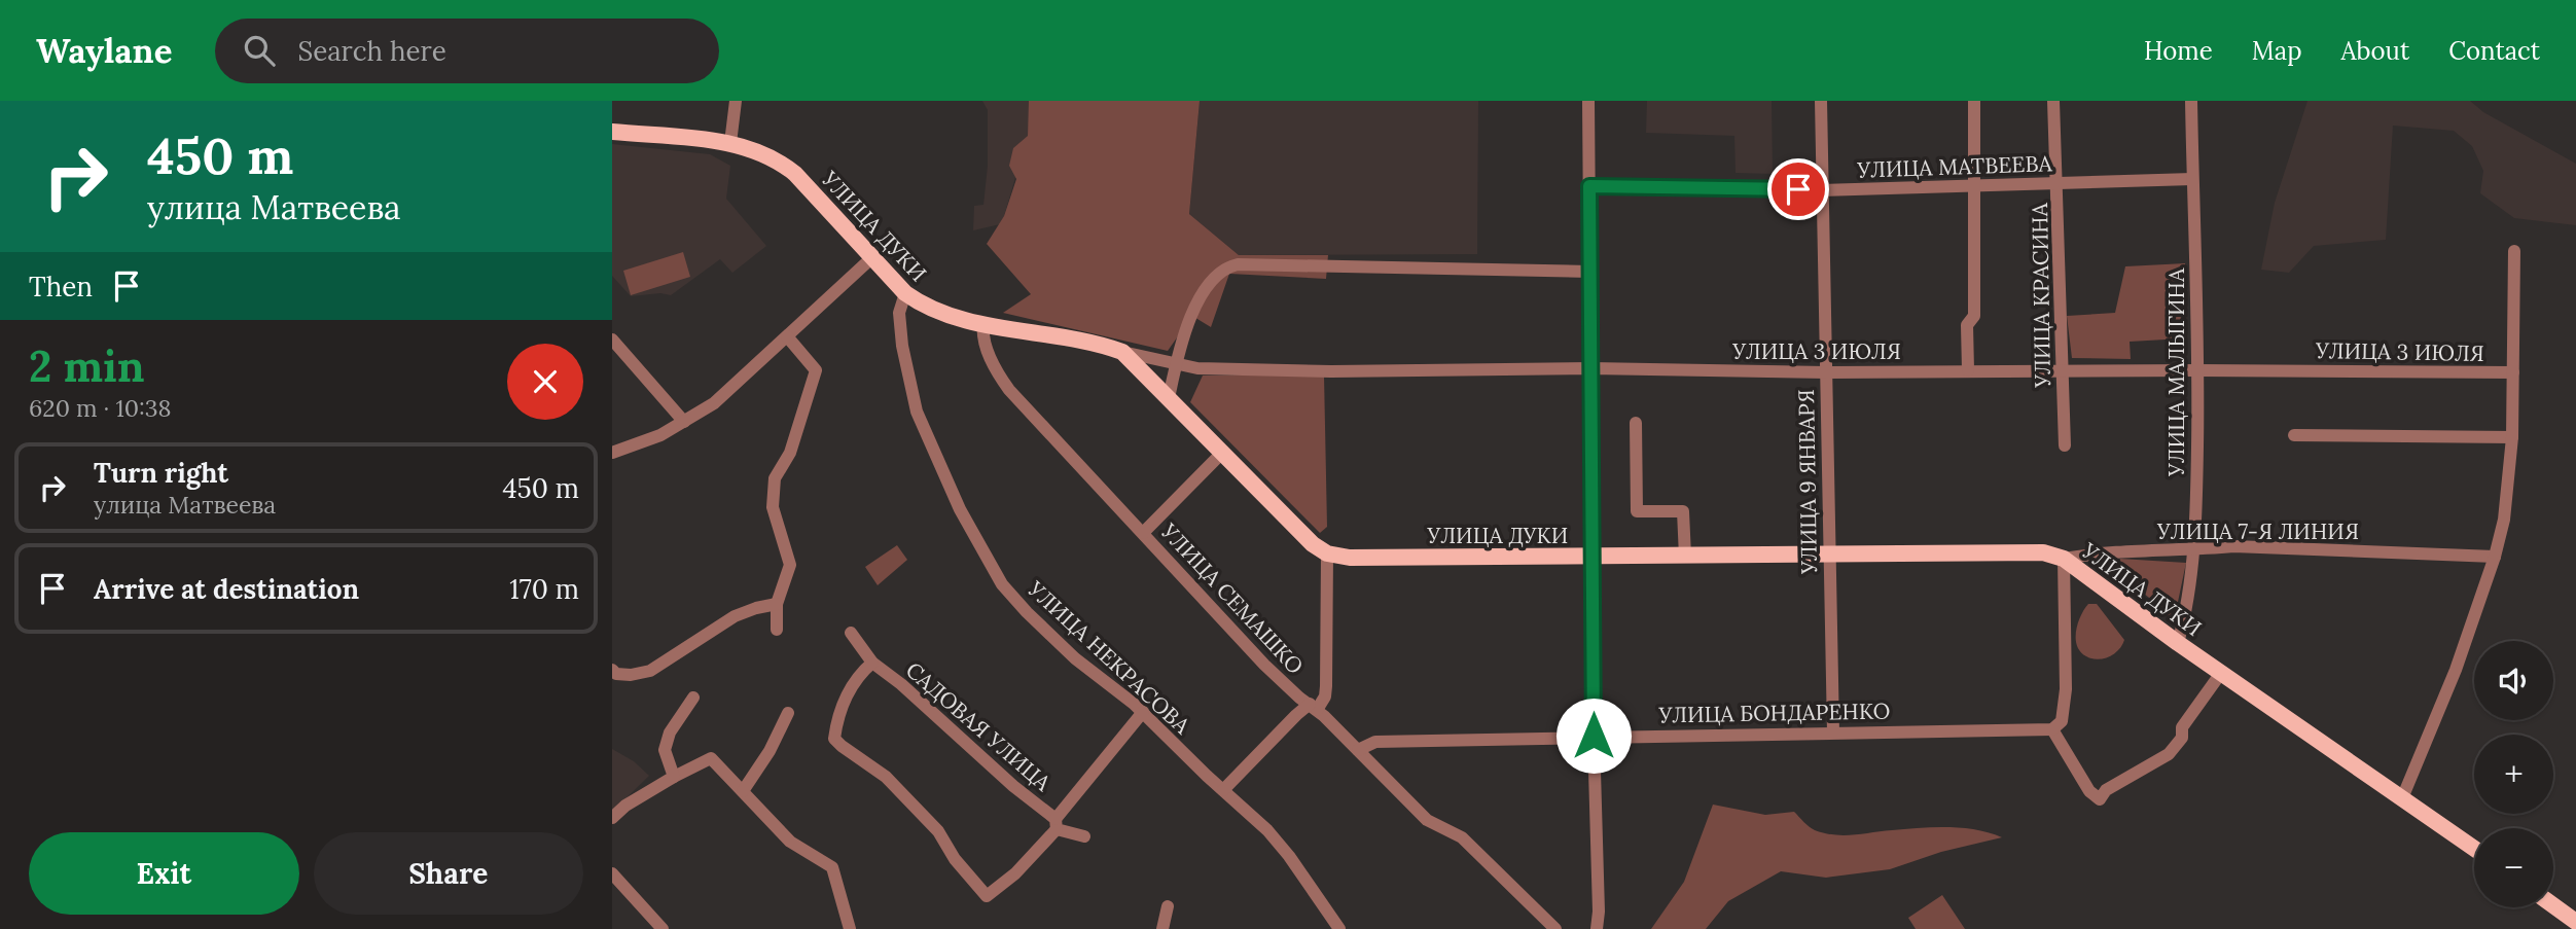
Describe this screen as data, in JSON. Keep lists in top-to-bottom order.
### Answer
{
  "streets": {
    "main road": ["УЛИЦА ДУКИ"],
    "street": [
      "УЛИЦА МАТВЕЕВА",
      "УЛИЦА КРАСИНА",
      "УЛИЦА 3 ИЮЛЯ",
      "УЛИЦА МАЛЫГИНА",
      "УЛИЦА 9 ЯНВАРЯ",
      "УЛИЦА 7-Я ЛИНИЯ",
      "УЛИЦА СЕМАШКО",
      "УЛИЦА НЕКРАСОВА",
      "УЛИЦА БОНДАРЕНКО",
      "САДОВАЯ УЛИЦА"
    ]
  },
  "crossings": [
    ["УЛИЦА МАТВЕЕВА", "УЛИЦА КРАСИНА"],
    ["УЛИЦА МАТВЕЕВА", "УЛИЦА МАЛЫГИНА"],
    ["УЛИЦА МАТВЕЕВА", "УЛИЦА 9 ЯНВАРЯ"],
    ["УЛИЦА ДУКИ", "УЛИЦА 3 ИЮЛЯ"],
    ["УЛИЦА ДУКИ", "УЛИЦА МАЛЫГИНА"],
    ["УЛИЦА ДУКИ", "УЛИЦА 9 ЯНВАРЯ"],
    ["УЛИЦА ДУКИ", "УЛИЦА 7-Я ЛИНИЯ"],
    ["УЛИЦА ДУКИ", "УЛИЦА СЕМАШКО"],
    ["УЛИЦА ДУКИ", "УЛИЦА НЕКРАСОВА"],
    ["УЛИЦА КРАСИНА", "УЛИЦА 3 ИЮЛЯ"],
    ["УЛИЦА 3 ИЮЛЯ", "УЛИЦА МАЛЫГИНА"],
    ["УЛИЦА 3 ИЮЛЯ", "УЛИЦА 9 ЯНВАРЯ"],
    ["УЛИЦА МАЛЫГИНА", "УЛИЦА 7-Я ЛИНИЯ"],
    ["УЛИЦА 9 ЯНВАРЯ", "УЛИЦА БОНДАРЕНКО"],
    ["УЛИЦА СЕМАШКО", "УЛИЦА БОНДАРЕНКО"]
  ],
  "page": {
    "header": "Waylane",
    "search": "Search here",
    "nav": [
      "Home",
      "Map",
      "About",
      "Contact"
    ],
    "turn": ["450 m", "улица Матвеева"],
    "then": "Then",
    "heading": ["2 min", "620 m · 10:38"],
    "list": [
      {
        "name": "Turn right",
        "note": "улица Матвеева",
        "value": "450 m"
      },
      {
        "name": "Arrive at destination",
        "value": "170 m"
      }
    ],
    "map_buttons": ["+", "−"],
    "buttons": ["Exit", "Share"]
  }
}
